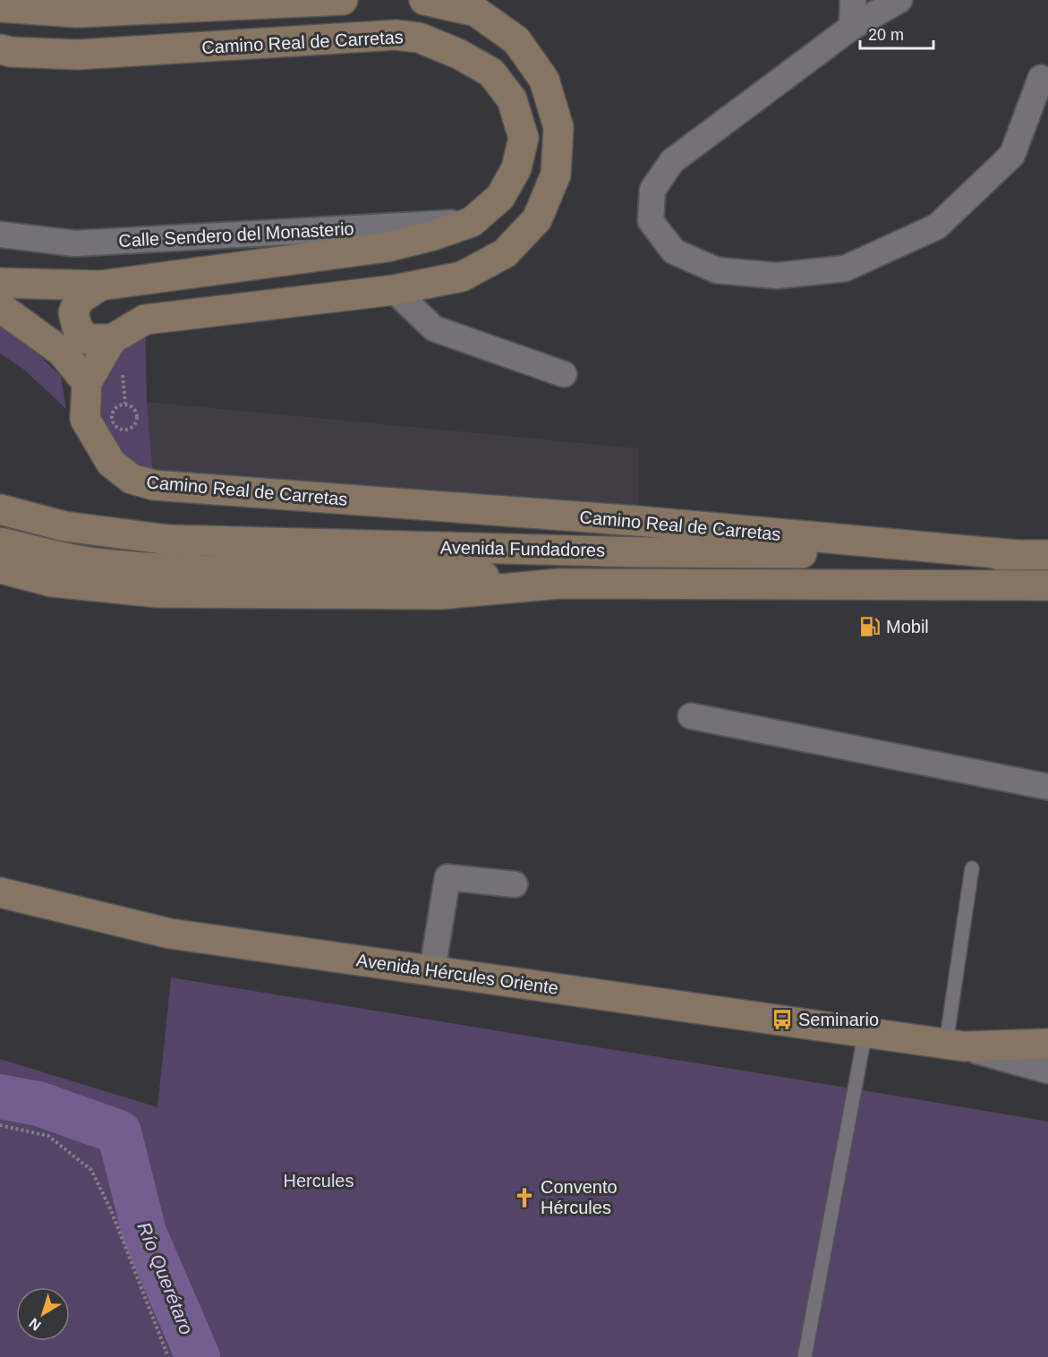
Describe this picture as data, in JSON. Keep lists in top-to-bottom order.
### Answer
{
  "streets": {
    "street": [
      "Camino Real de Carretas",
      "Calle Sendero del Monasterio",
      "Avenida Fundadores",
      "Avenida Hércules Oriente"
    ]
  },
  "crossings": [
    ["Camino Real de Carretas", "Calle Sendero del Monasterio"],
    ["Camino Real de Carretas", "Avenida Fundadores"]
  ],
  "water": ["Río Querétaro"],
  "parks": ["Hercules"],
  "places": {
    "fuel station": ["Mobil"],
    "bus stop": ["Seminario"],
    "church": ["Convento Hércules"]
  },
  "scale_bar": "20 m",
  "north": "bottom left"
}
